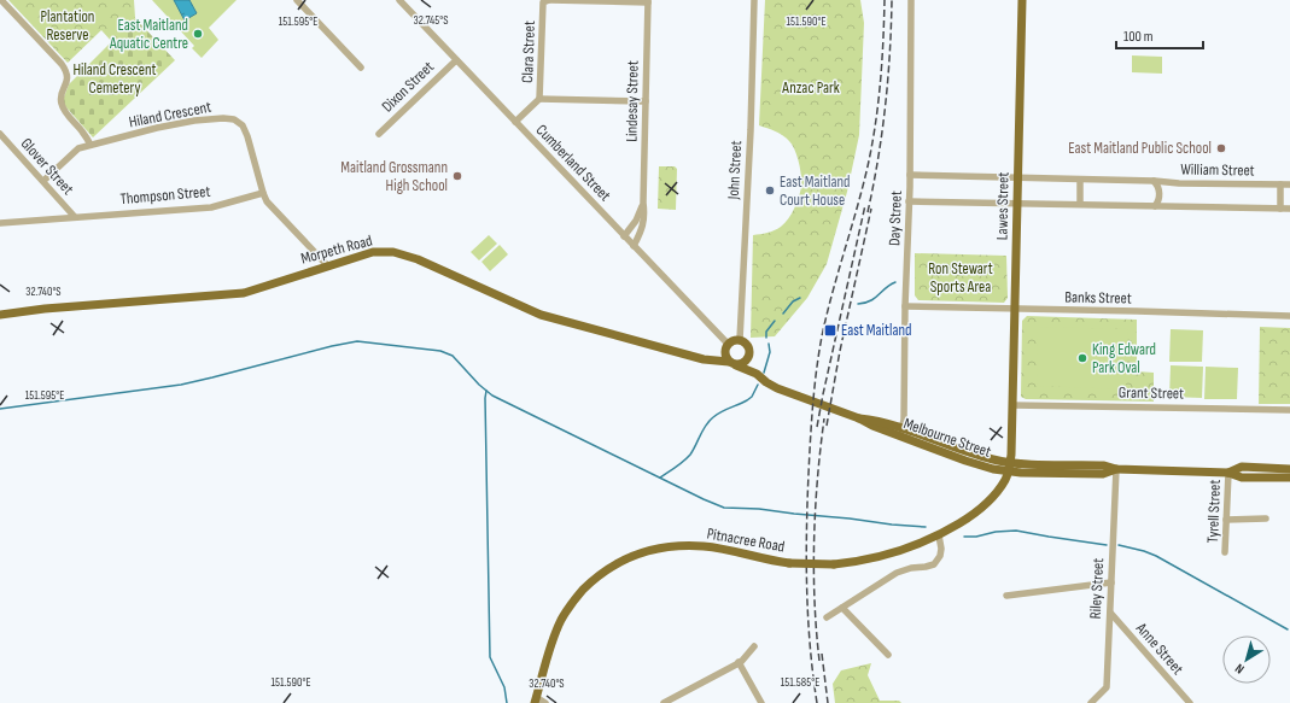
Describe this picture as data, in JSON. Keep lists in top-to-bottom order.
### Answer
{
  "streets": {
    "main road": [
      "Lawes Street",
      "Morpeth Road",
      "Melbourne Street",
      "Pitnacree Road"
    ],
    "street": [
      "Clara Street",
      "Dixon Street",
      "Lindesay Street",
      "Hiland Crescent",
      "Cumberland Street",
      "Glover Street",
      "John Street",
      "William Street",
      "Thompson Street",
      "Day Street",
      "Banks Street",
      "Grant Street",
      "Tyrell Street",
      "Riley Street",
      "Anne Street"
    ]
  },
  "crossings": [
    ["Clara Street", "Cumberland Street"],
    ["Dixon Street", "Cumberland Street"],
    ["Lindesay Street", "Cumberland Street"],
    ["Hiland Crescent", "Glover Street"],
    ["Hiland Crescent", "Thompson Street"],
    ["Cumberland Street", "John Street"],
    ["Cumberland Street", "Morpeth Road"],
    ["Cumberland Street", "Melbourne Street"],
    ["Glover Street", "Thompson Street"],
    ["John Street", "Morpeth Road"],
    ["John Street", "Melbourne Street"],
    ["William Street", "Lawes Street"],
    ["William Street", "Day Street"],
    ["Lawes Street", "Banks Street"],
    ["Lawes Street", "Grant Street"],
    ["Lawes Street", "Melbourne Street"],
    ["Lawes Street", "Pitnacree Road"],
    ["Day Street", "Banks Street"],
    ["Day Street", "Melbourne Street"],
    ["Morpeth Road", "Melbourne Street"],
    ["Melbourne Street", "Tyrell Street"],
    ["Melbourne Street", "Pitnacree Road"],
    ["Melbourne Street", "Riley Street"],
    ["Riley Street", "Anne Street"]
  ],
  "parks": [
    "Plantation Reserve",
    "Hiland Crescent Cemetery",
    "Anzac Park",
    "Ron Stewart Sports Area"
  ],
  "places": {
    "other": [
      "East Maitland Aquatic Centre",
      "East Maitland Public School",
      "Maitland Grossmann High School",
      "East Maitland Court House",
      "King Edward Park Oval"
    ],
    "transit": ["East Maitland"]
  },
  "scale_bar": "100 m",
  "north": "bottom left",
  "coordinates": [
    "32.745°S",
    "151.595°E",
    "151.590°E",
    "32.740°S",
    "151.585°E"
  ]
}
